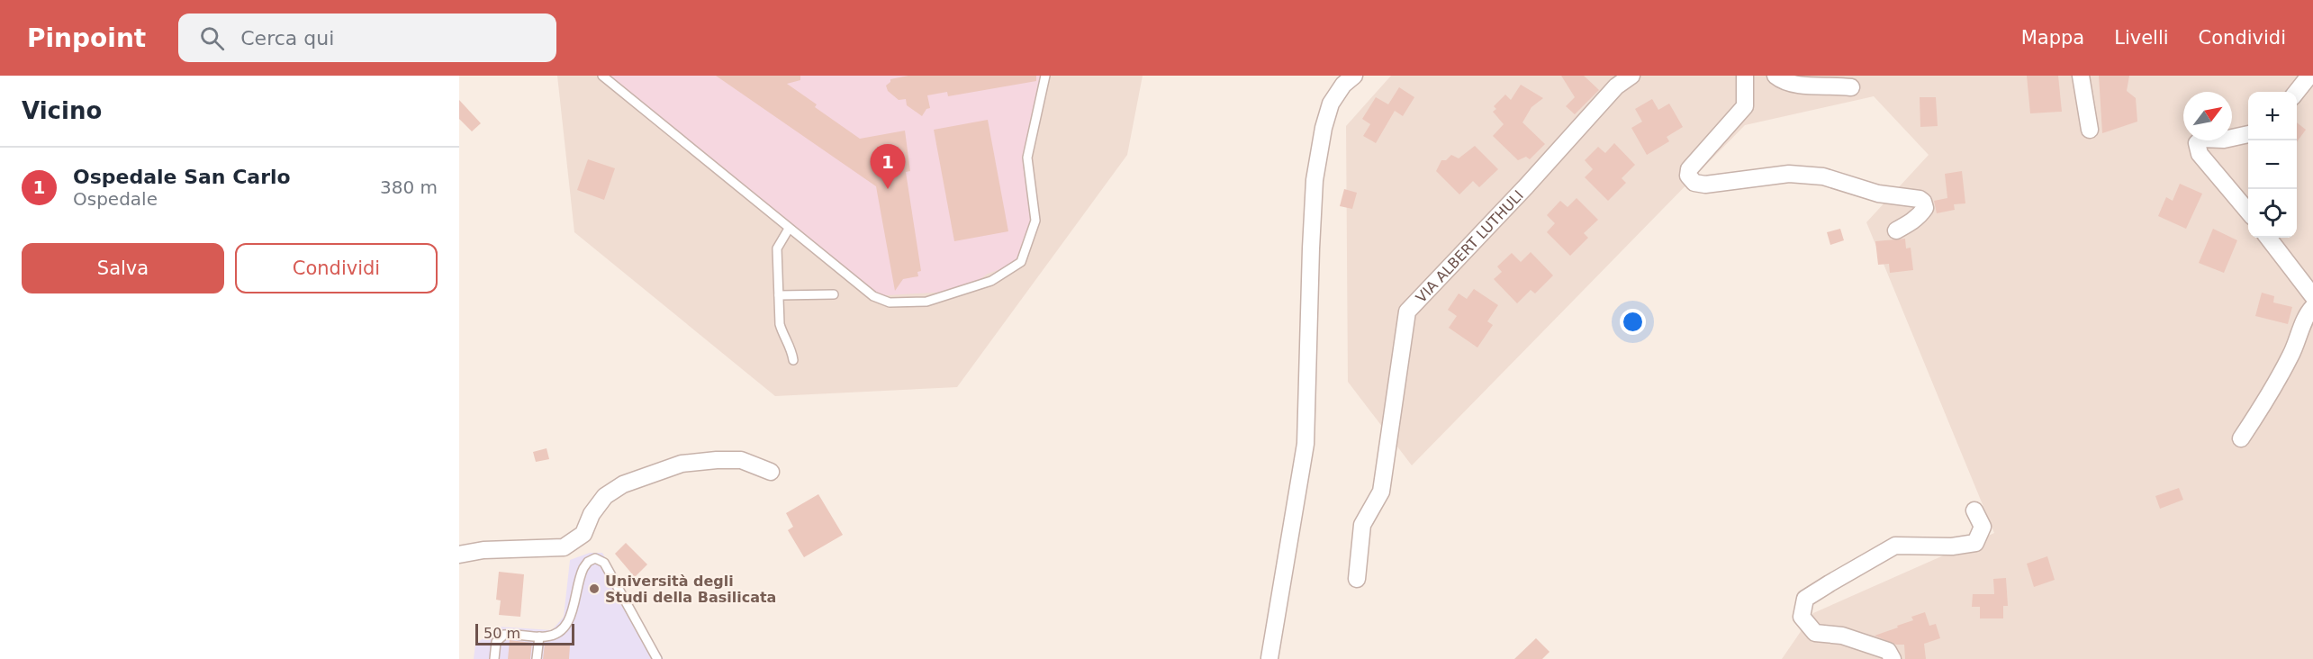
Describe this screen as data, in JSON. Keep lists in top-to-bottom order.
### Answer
{
  "streets": {
    "street": ["VIA ALBERT LUTHULI"]
  },
  "places": ["Università degli Studi della Basilicata"],
  "scale_bar": "50 m",
  "north": "top right",
  "page": {
    "header": "Pinpoint",
    "search": "Cerca qui",
    "nav": ["Mappa", "Livelli", "Condividi"],
    "heading": "Vicino",
    "map_buttons": ["+", "−"],
    "pins": "1",
    "list": [
      {
        "mark": "1",
        "name": "Ospedale San Carlo",
        "note": "Ospedale",
        "value": "380 m"
      }
    ],
    "buttons": ["Salva", "Condividi"],
    "scale": "50 m"
  }
}
